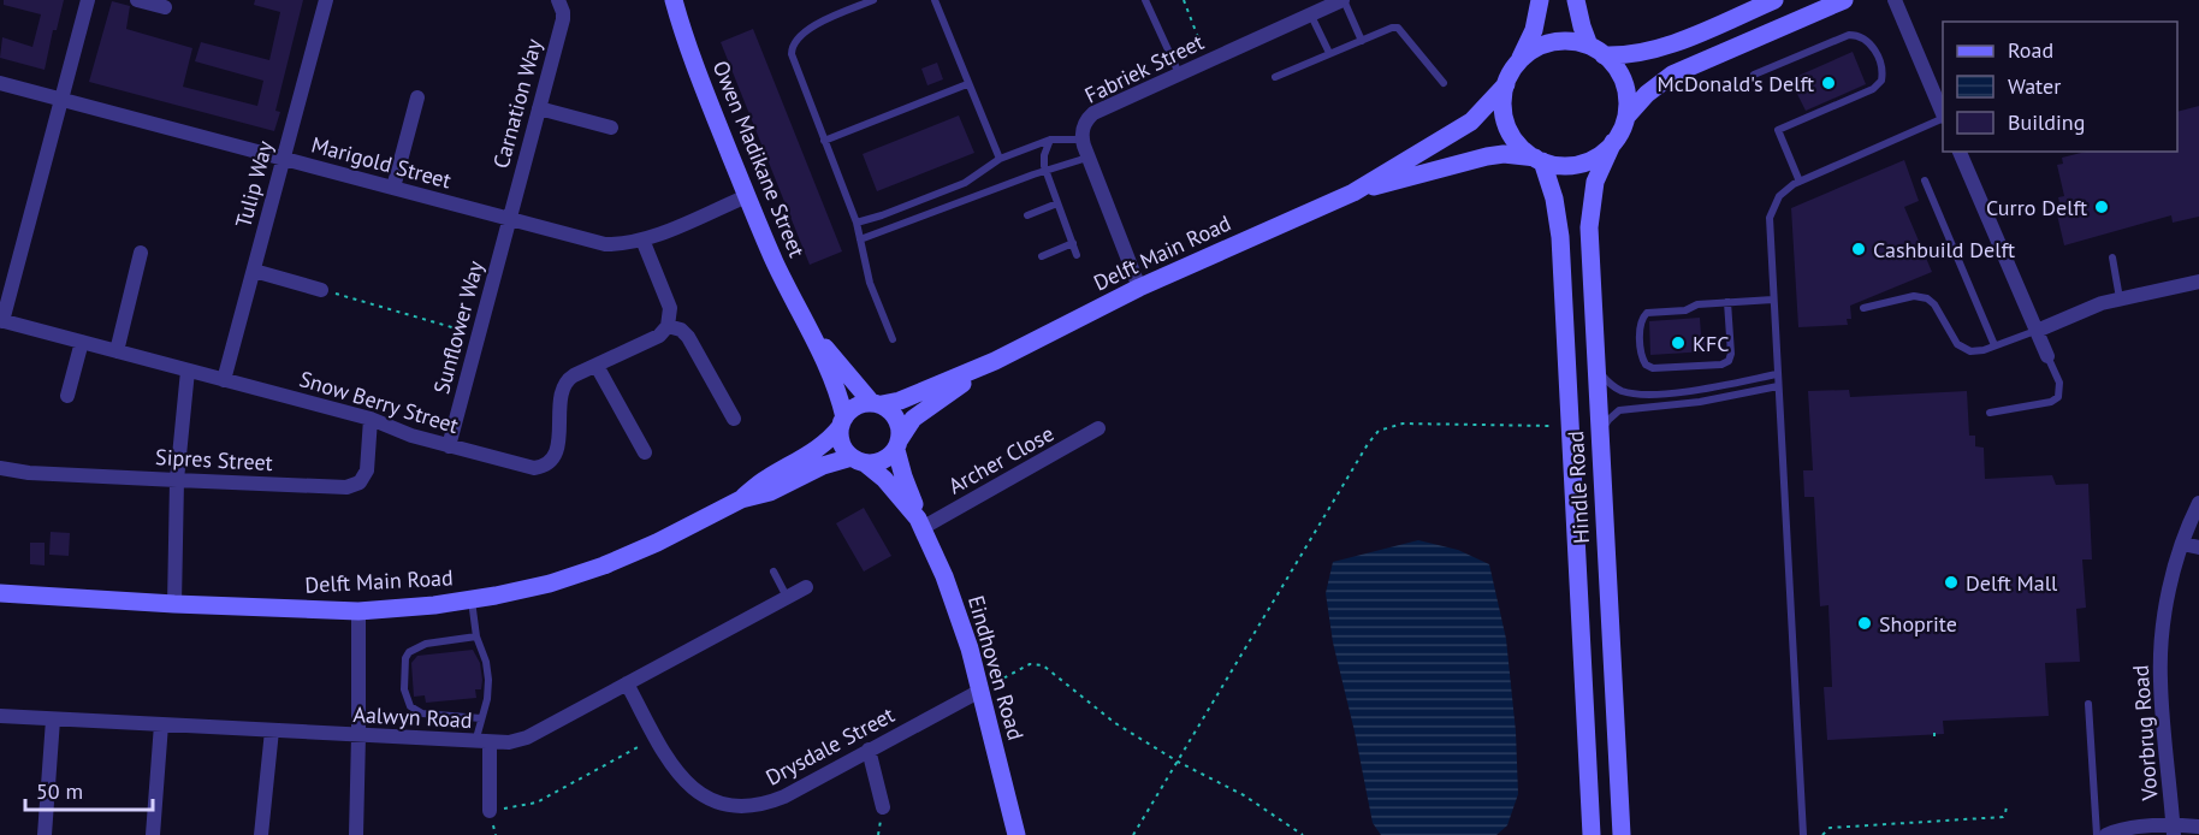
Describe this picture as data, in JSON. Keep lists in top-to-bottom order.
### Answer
{
  "streets": {
    "street": [
      "Fabriek Street",
      "Carnation Way",
      "Owen Madikane Street",
      "Marigold Street",
      "Tulip Way",
      "Delft Main Road",
      "Sunflower Way",
      "Snow Berry Street",
      "Sipres Street",
      "Archer Close",
      "Hindle Road",
      "Eindhoven Road",
      "Aalwyn Road",
      "Voorbrug Road",
      "Drysdale Street"
    ]
  },
  "crossings": [
    ["Fabriek Street", "Delft Main Road"],
    ["Carnation Way", "Marigold Street"],
    ["Carnation Way", "Sunflower Way"],
    ["Owen Madikane Street", "Marigold Street"],
    ["Owen Madikane Street", "Delft Main Road"],
    ["Owen Madikane Street", "Eindhoven Road"],
    ["Marigold Street", "Tulip Way"],
    ["Marigold Street", "Sunflower Way"],
    ["Tulip Way", "Snow Berry Street"],
    ["Delft Main Road", "Hindle Road"],
    ["Delft Main Road", "Eindhoven Road"],
    ["Sunflower Way", "Snow Berry Street"],
    ["Snow Berry Street", "Sipres Street"],
    ["Archer Close", "Eindhoven Road"],
    ["Eindhoven Road", "Drysdale Street"],
    ["Aalwyn Road", "Drysdale Street"]
  ],
  "places": [
    "McDonald's Delft",
    "Curro Delft",
    "Cashbuild Delft",
    "KFC",
    "Delft Mall",
    "Shoprite"
  ],
  "legend": ["Road", "Water", "Building"],
  "scale_bar": "50 m"
}
